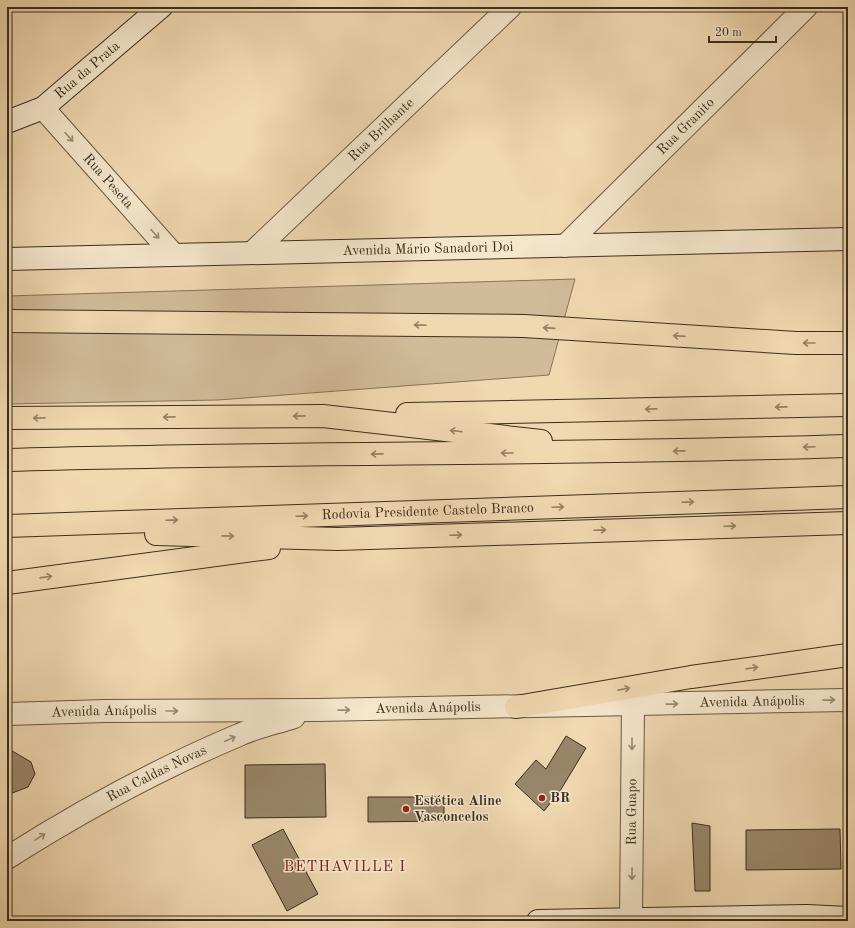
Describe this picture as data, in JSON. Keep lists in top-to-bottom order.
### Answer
{
  "streets": {
    "highway": ["Rodovia Presidente Castelo Branco"],
    "street": [
      "Rua da Prata",
      "Rua Granito",
      "Rua Brilhante",
      "Rua Peseta",
      "Avenida Mário Sanadori Doi",
      "Avenida Anápolis",
      "Rua Caldas Novas",
      "Rua Guapo"
    ]
  },
  "crossings": [
    ["Rua da Prata", "Rua Peseta"],
    ["Rua Granito", "Avenida Mário Sanadori Doi"],
    ["Rua Brilhante", "Avenida Mário Sanadori Doi"],
    ["Rua Peseta", "Avenida Mário Sanadori Doi"],
    ["Avenida Anápolis", "Rua Caldas Novas"],
    ["Avenida Anápolis", "Rua Guapo"]
  ],
  "one_way": [
    "Rua Peseta",
    "Avenida Anápolis",
    "Rua Caldas Novas",
    "Rua Guapo"
  ],
  "districts": ["BETHAVILLE I"],
  "places": ["BR", "Estética Aline Vasconcelos"],
  "scale_bar": "20 m"
}
